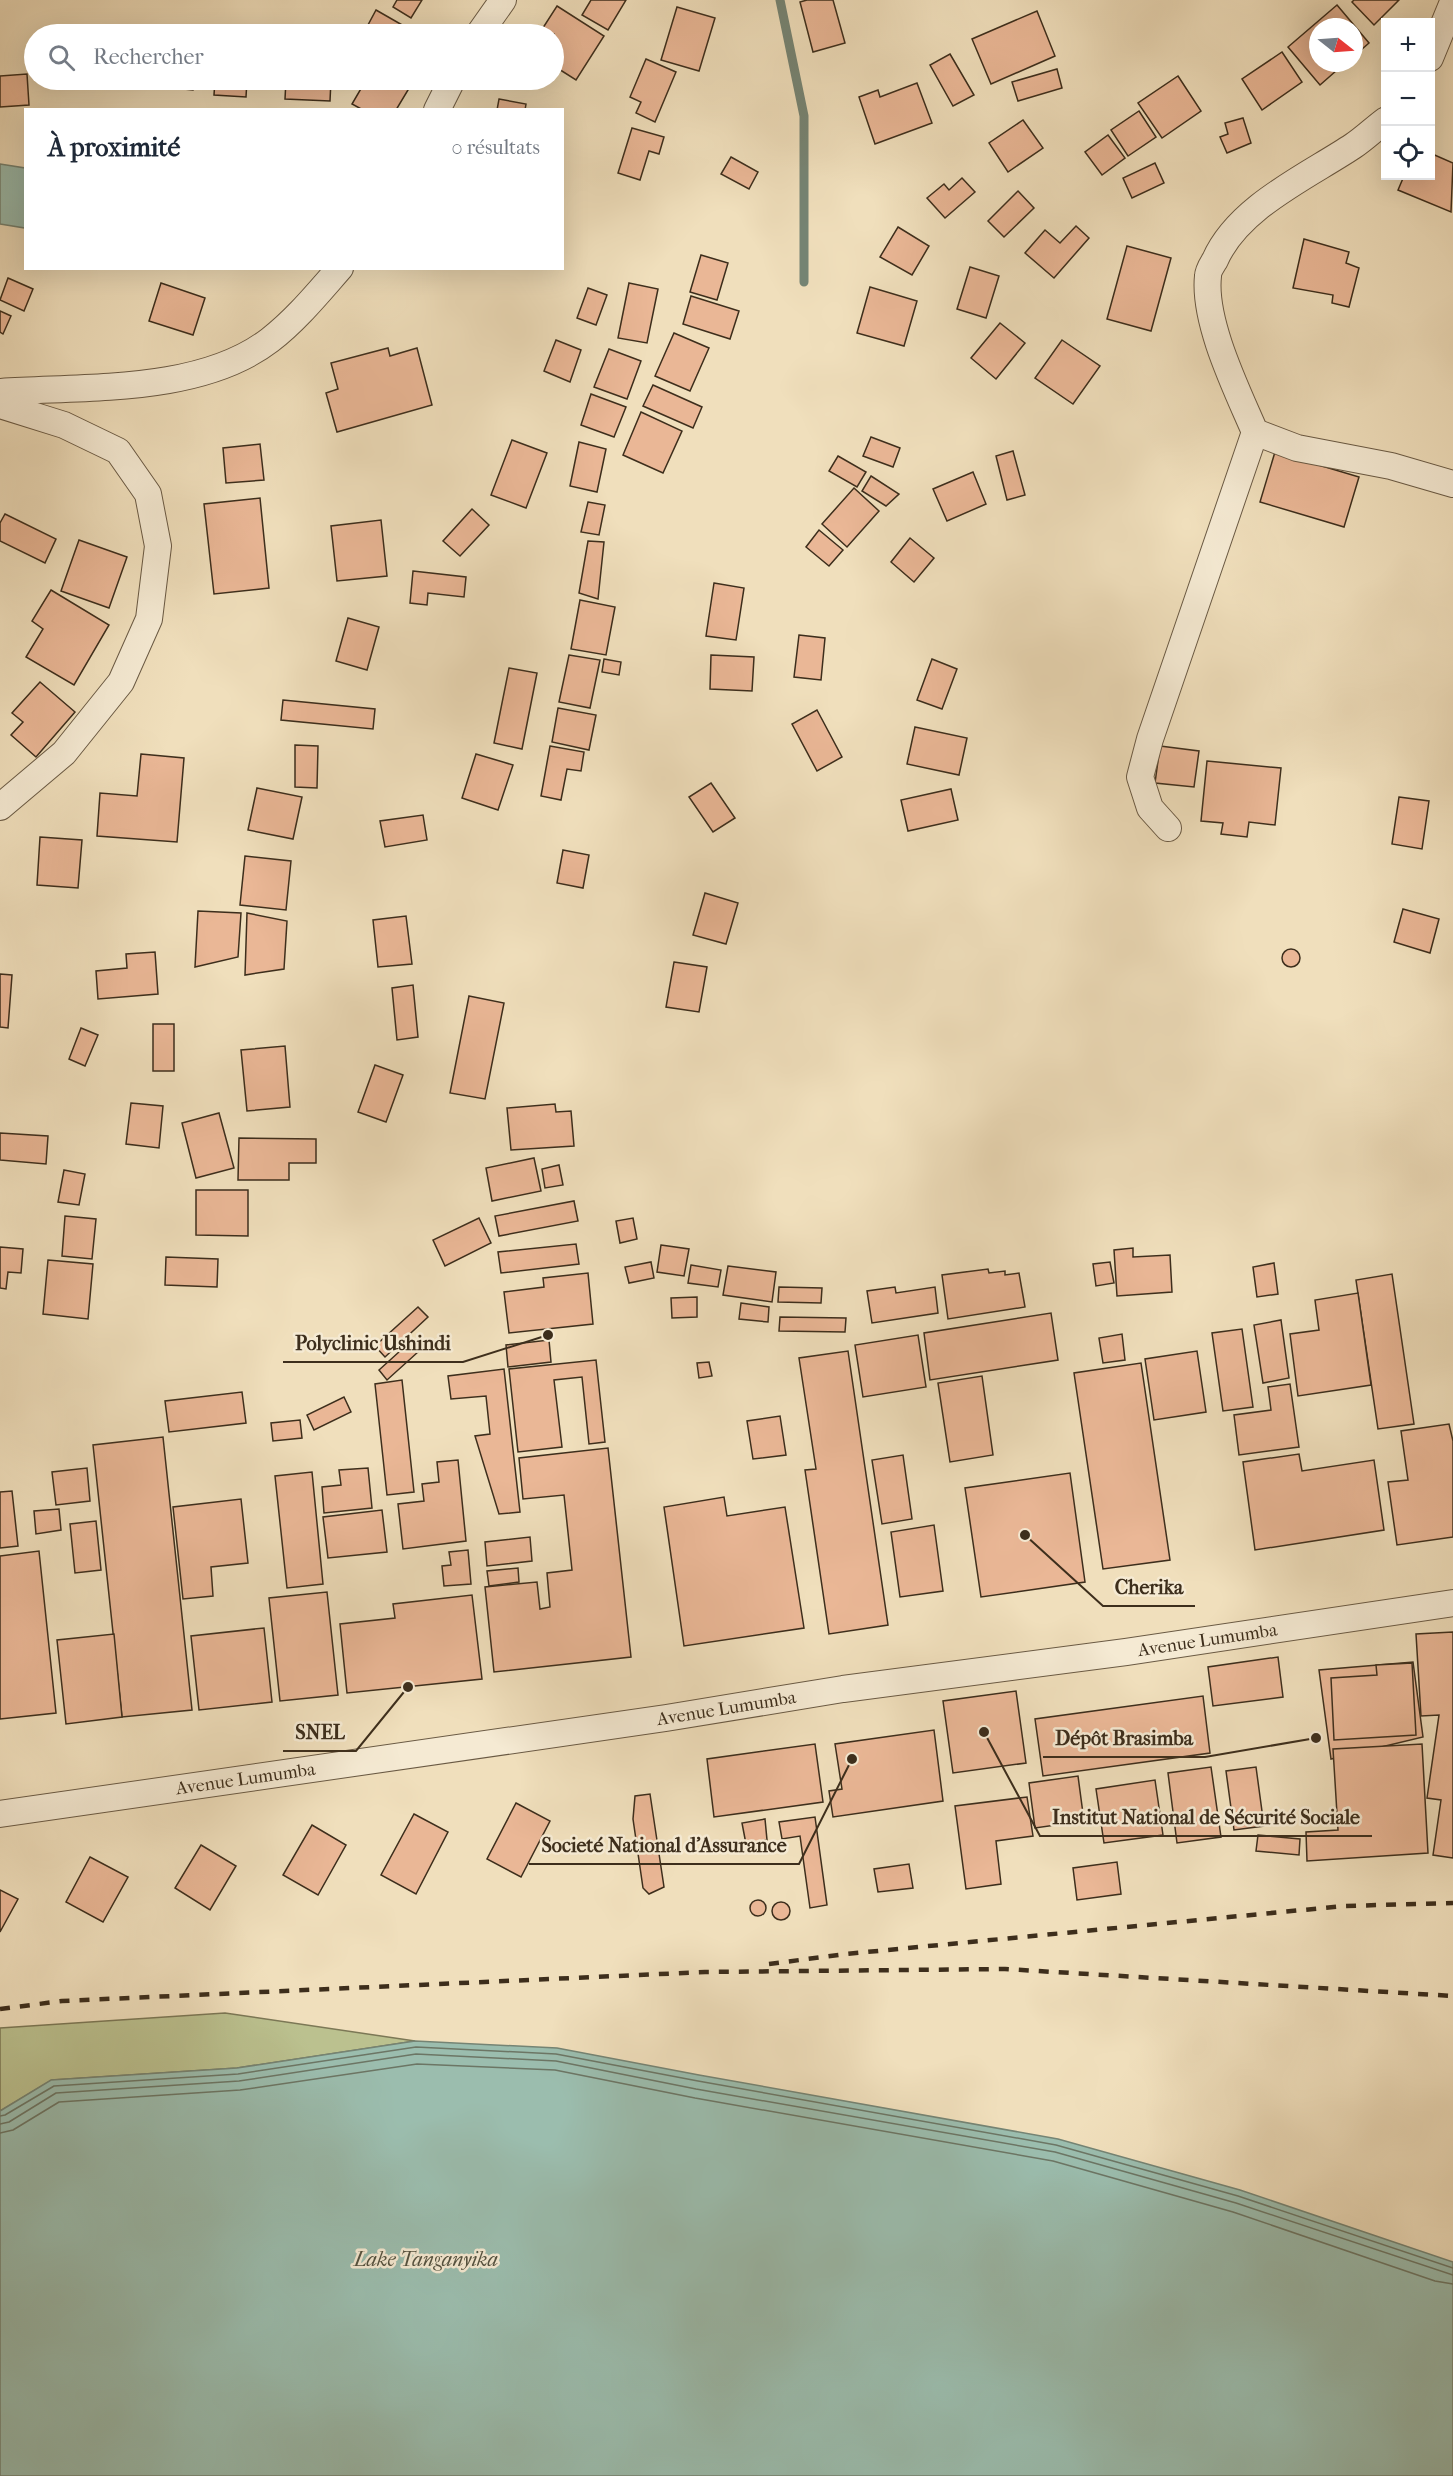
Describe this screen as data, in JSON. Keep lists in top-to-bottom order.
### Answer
{
  "streets": {
    "street": ["Avenue Lumumba"]
  },
  "water": ["Lake Tanganyika"],
  "places": [
    "Polyclinic Ushindi",
    "Cherika",
    "SNEL",
    "Institut National de Sécurité Sociale",
    "Dépôt Brasimba",
    "Societé National d'Assurance"
  ],
  "north": "right",
  "page": {
    "map_buttons": ["+", "−"],
    "search": "Rechercher",
    "heading": ["À proximité", "0 résultats"]
  }
}
